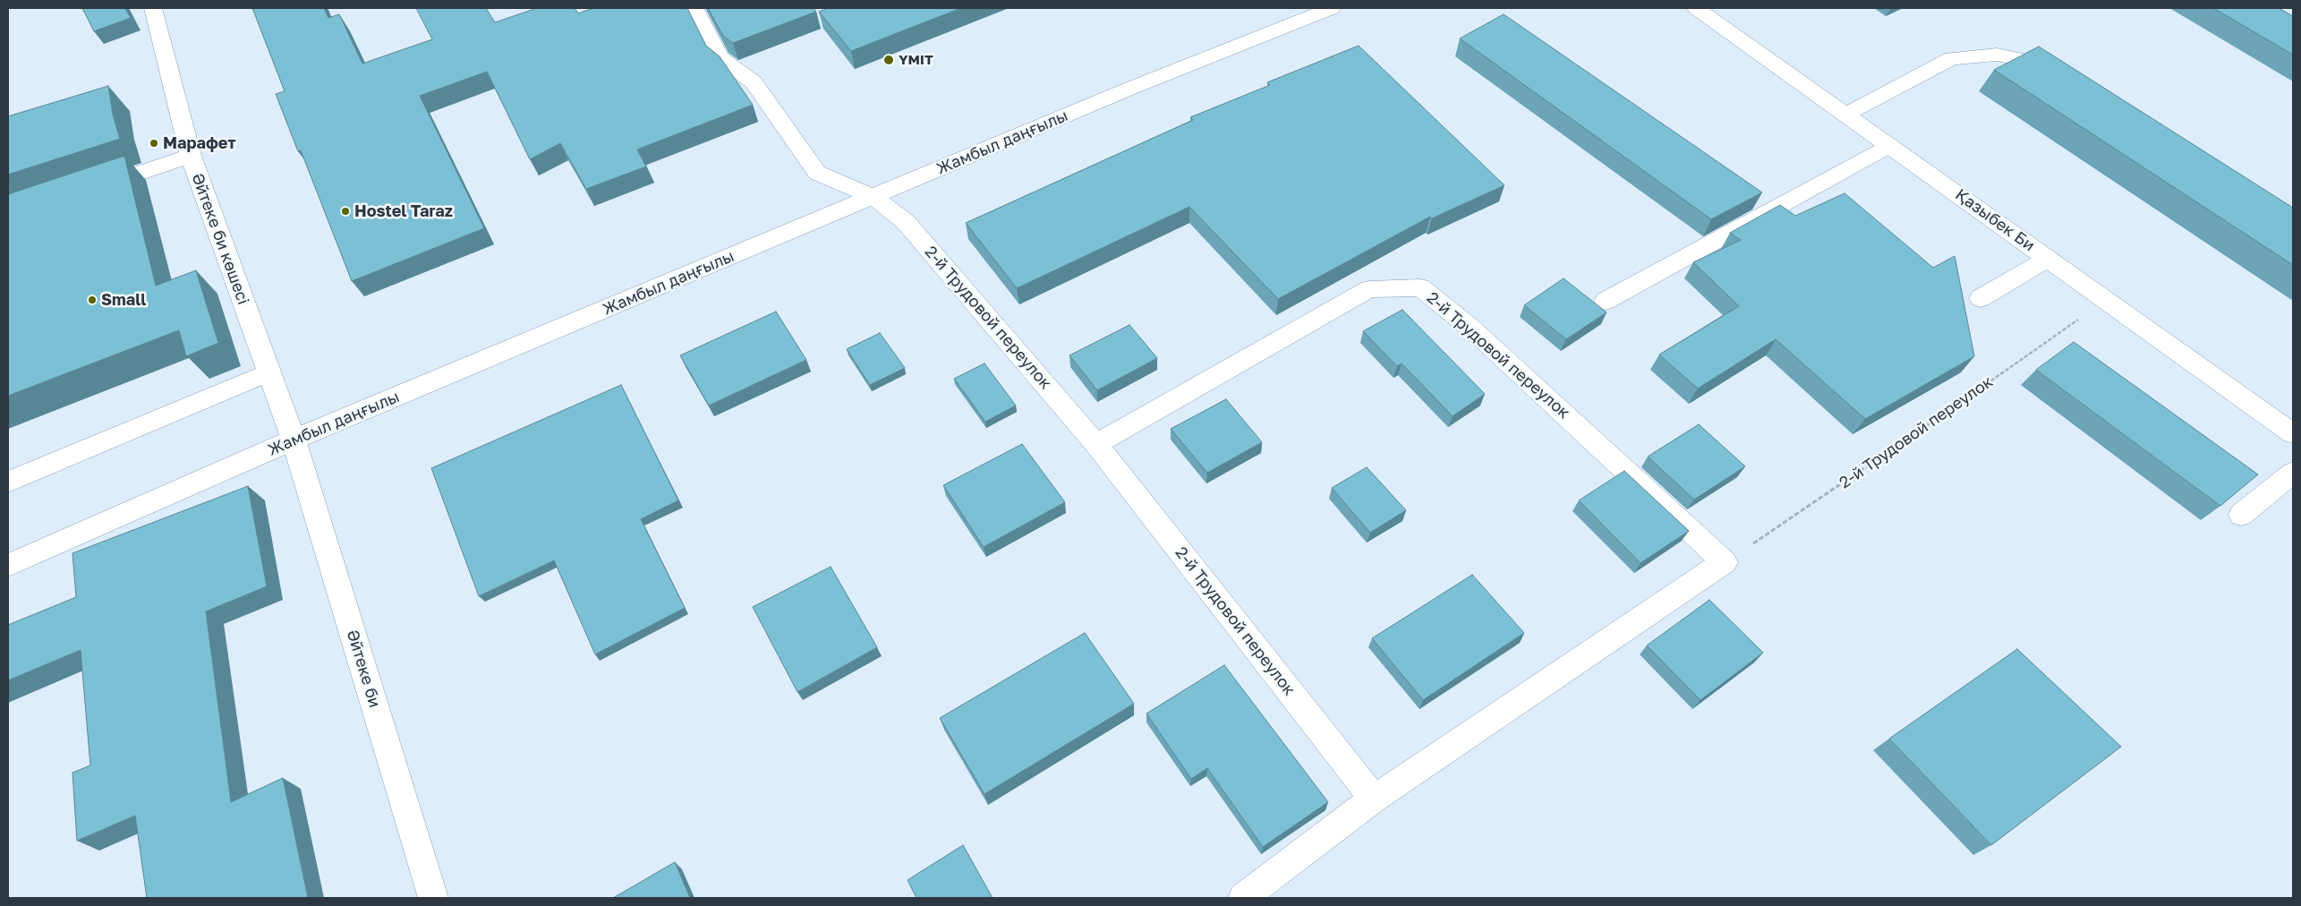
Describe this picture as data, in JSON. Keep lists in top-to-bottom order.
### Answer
{
  "streets": {
    "street": [
      "Жамбыл даңғылы",
      "Қазыбек Би",
      "Әйтеке би көшесі",
      "2-й Трудовой переулок",
      "Әйтеке би"
    ]
  },
  "crossings": [
    ["Жамбыл даңғылы", "Әйтеке би көшесі"],
    ["Жамбыл даңғылы", "2-й Трудовой переулок"],
    ["Жамбыл даңғылы", "Әйтеке би"],
    ["Қазыбек Би", "2-й Трудовой переулок"],
    ["Әйтеке би көшесі", "Әйтеке би"]
  ],
  "places": [
    "YMIT",
    "Марафет",
    "Hostel Taraz",
    "Small"
  ]
}
